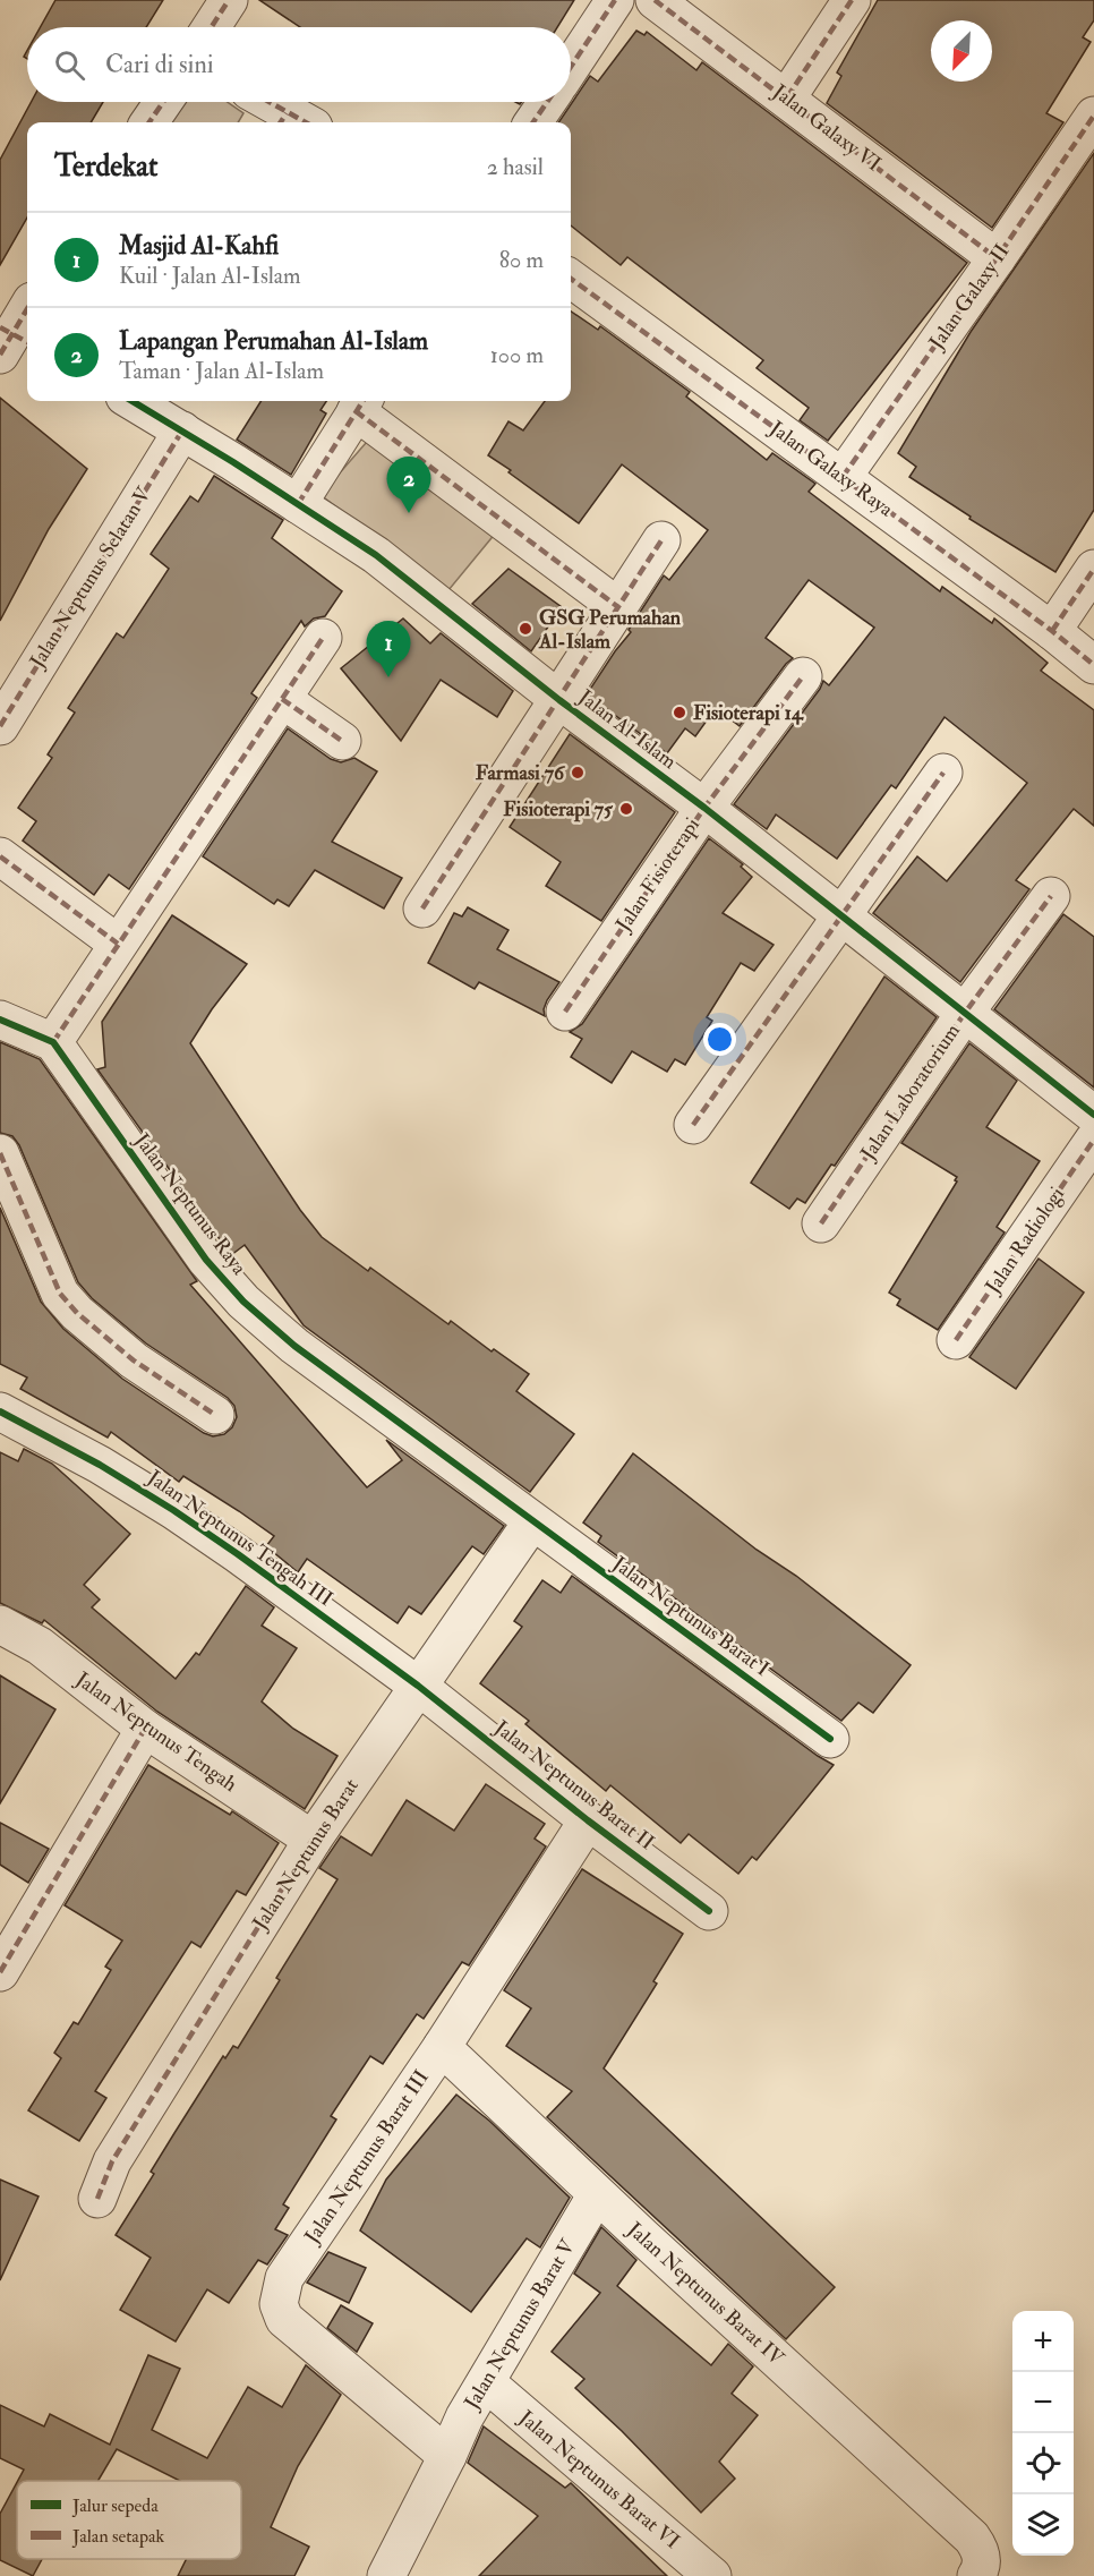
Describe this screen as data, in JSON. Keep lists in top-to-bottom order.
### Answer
{
  "streets": {
    "street": [
      "Jalan Galaxy VI",
      "Jalan Galaxy II",
      "Jalan Galaxy Raya",
      "Jalan Neptunus Selatan V",
      "Jalan Al-Islam",
      "Jalan Fisioterapi",
      "Jalan Laboratorium",
      "Jalan Neptunus Raya",
      "Jalan Radiologi",
      "Jalan Neptunus Tengah III",
      "Jalan Neptunus Barat I",
      "Jalan Neptunus Tengah",
      "Jalan Neptunus Barat II",
      "Jalan Neptunus Barat",
      "Jalan Neptunus Barat III",
      "Jalan Neptunus Barat IV",
      "Jalan Neptunus Barat V",
      "Jalan Neptunus Barat VI"
    ]
  },
  "crossings": [
    ["Jalan Galaxy VI", "Jalan Galaxy II"],
    ["Jalan Galaxy II", "Jalan Galaxy Raya"],
    ["Jalan Neptunus Selatan V", "Jalan Al-Islam"],
    ["Jalan Al-Islam", "Jalan Fisioterapi"],
    ["Jalan Al-Islam", "Jalan Laboratorium"],
    ["Jalan Neptunus Raya", "Jalan Neptunus Barat I"],
    ["Jalan Neptunus Raya", "Jalan Neptunus Barat"],
    ["Jalan Neptunus Tengah III", "Jalan Neptunus Barat II"],
    ["Jalan Neptunus Tengah III", "Jalan Neptunus Barat"],
    ["Jalan Neptunus Barat I", "Jalan Neptunus Barat"],
    ["Jalan Neptunus Tengah", "Jalan Neptunus Barat"],
    ["Jalan Neptunus Barat II", "Jalan Neptunus Barat"],
    ["Jalan Neptunus Barat II", "Jalan Neptunus Barat III"],
    ["Jalan Neptunus Barat III", "Jalan Neptunus Barat IV"],
    ["Jalan Neptunus Barat III", "Jalan Neptunus Barat V"],
    ["Jalan Neptunus Barat IV", "Jalan Neptunus Barat V"],
    ["Jalan Neptunus Barat V", "Jalan Neptunus Barat VI"]
  ],
  "places": [
    "GSG Perumahan Al-Islam",
    "Fisioterapi 14",
    "Farmasi 76",
    "Fisioterapi 75"
  ],
  "legend": ["Jalur sepeda", "Jalan setapak"],
  "north": "bottom left",
  "page": {
    "search": "Cari di sini",
    "heading": ["Terdekat", "2 hasil"],
    "list": [
      {
        "mark": "1",
        "name": "Masjid Al-Kahfi",
        "note": "Kuil · Jalan Al-Islam",
        "value": "80 m"
      },
      {
        "mark": "2",
        "name": "Lapangan Perumahan Al-Islam",
        "note": "Taman · Jalan Al-Islam",
        "value": "100 m"
      }
    ],
    "pins": ["2", "1"],
    "map_buttons": ["+", "−"]
  }
}
